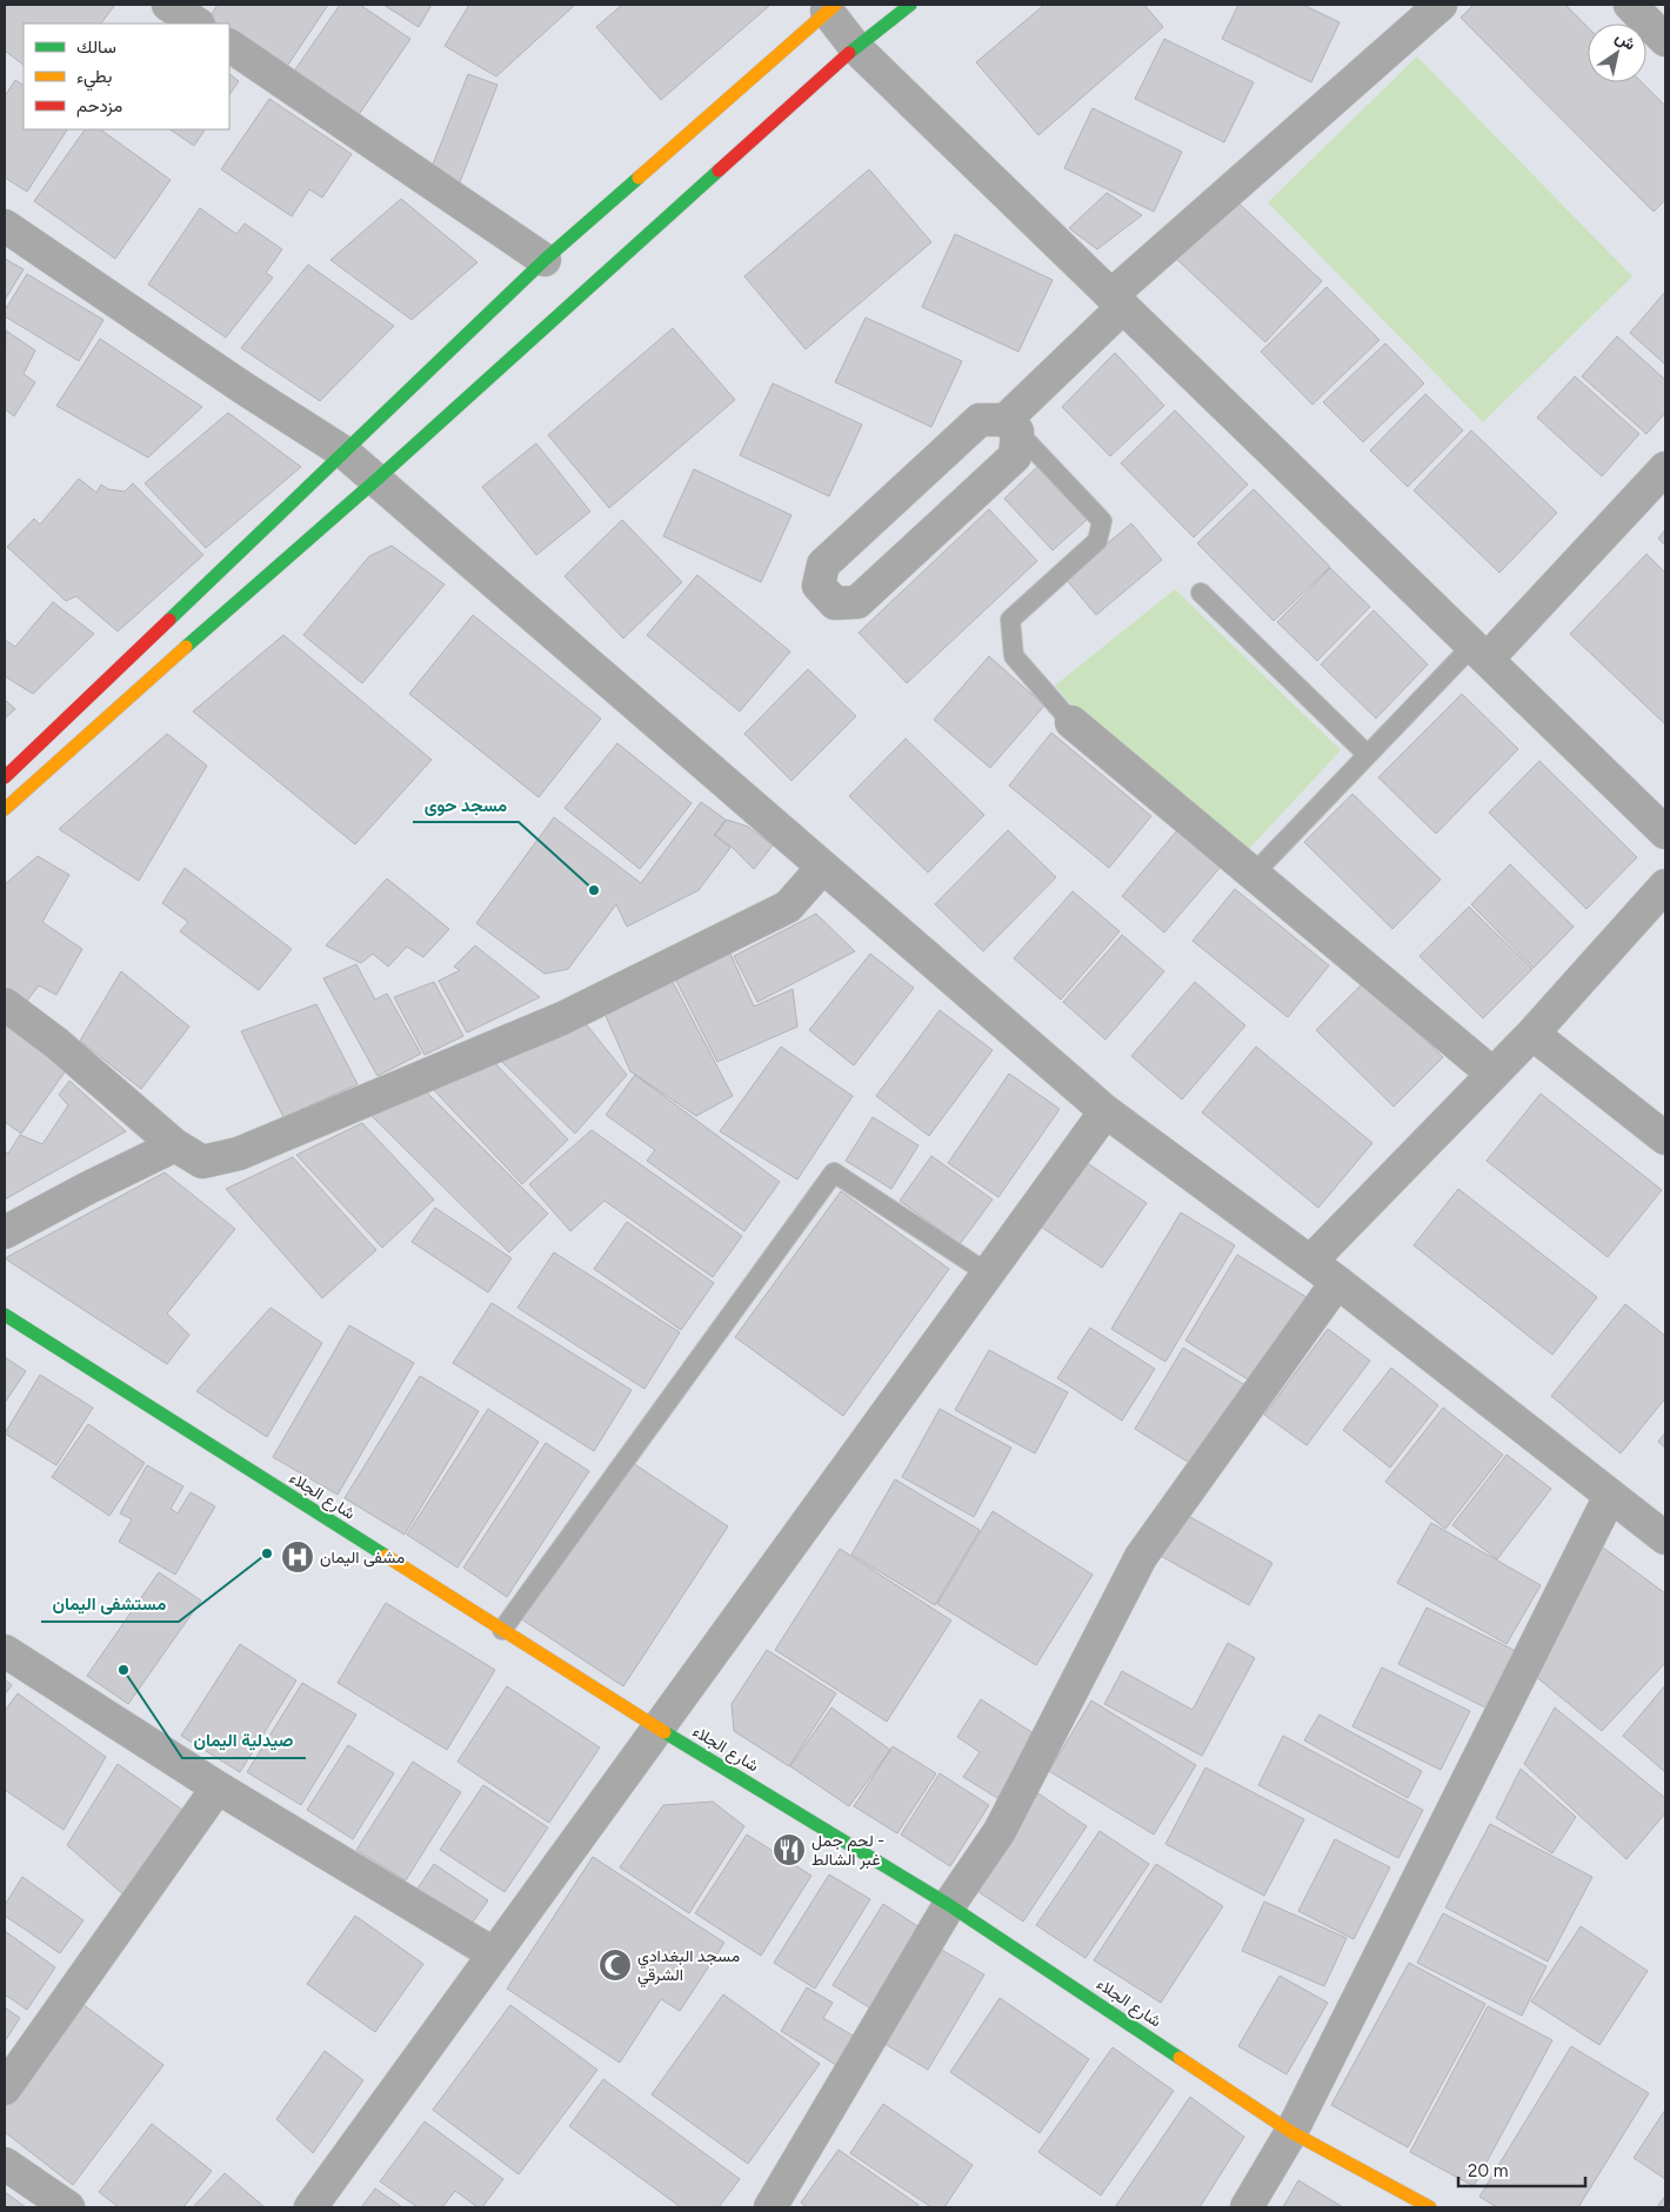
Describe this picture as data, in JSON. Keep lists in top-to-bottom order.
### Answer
{
  "streets": {
    "street": ["شارع الجلاء"]
  },
  "places": {
    "other": ["مسجد حوى", "مستشفى اليمان", "صيدلية اليمان"],
    "hospital": ["مشفى اليمان"],
    "restaurant": ["لحم جمل - غبر الشالط"],
    "mosque": ["مسجد البغدادي الشرقي"]
  },
  "legend": ["سالك", "بطيء", "مزدحم"],
  "scale_bar": "20 m",
  "north": "top right"
}
